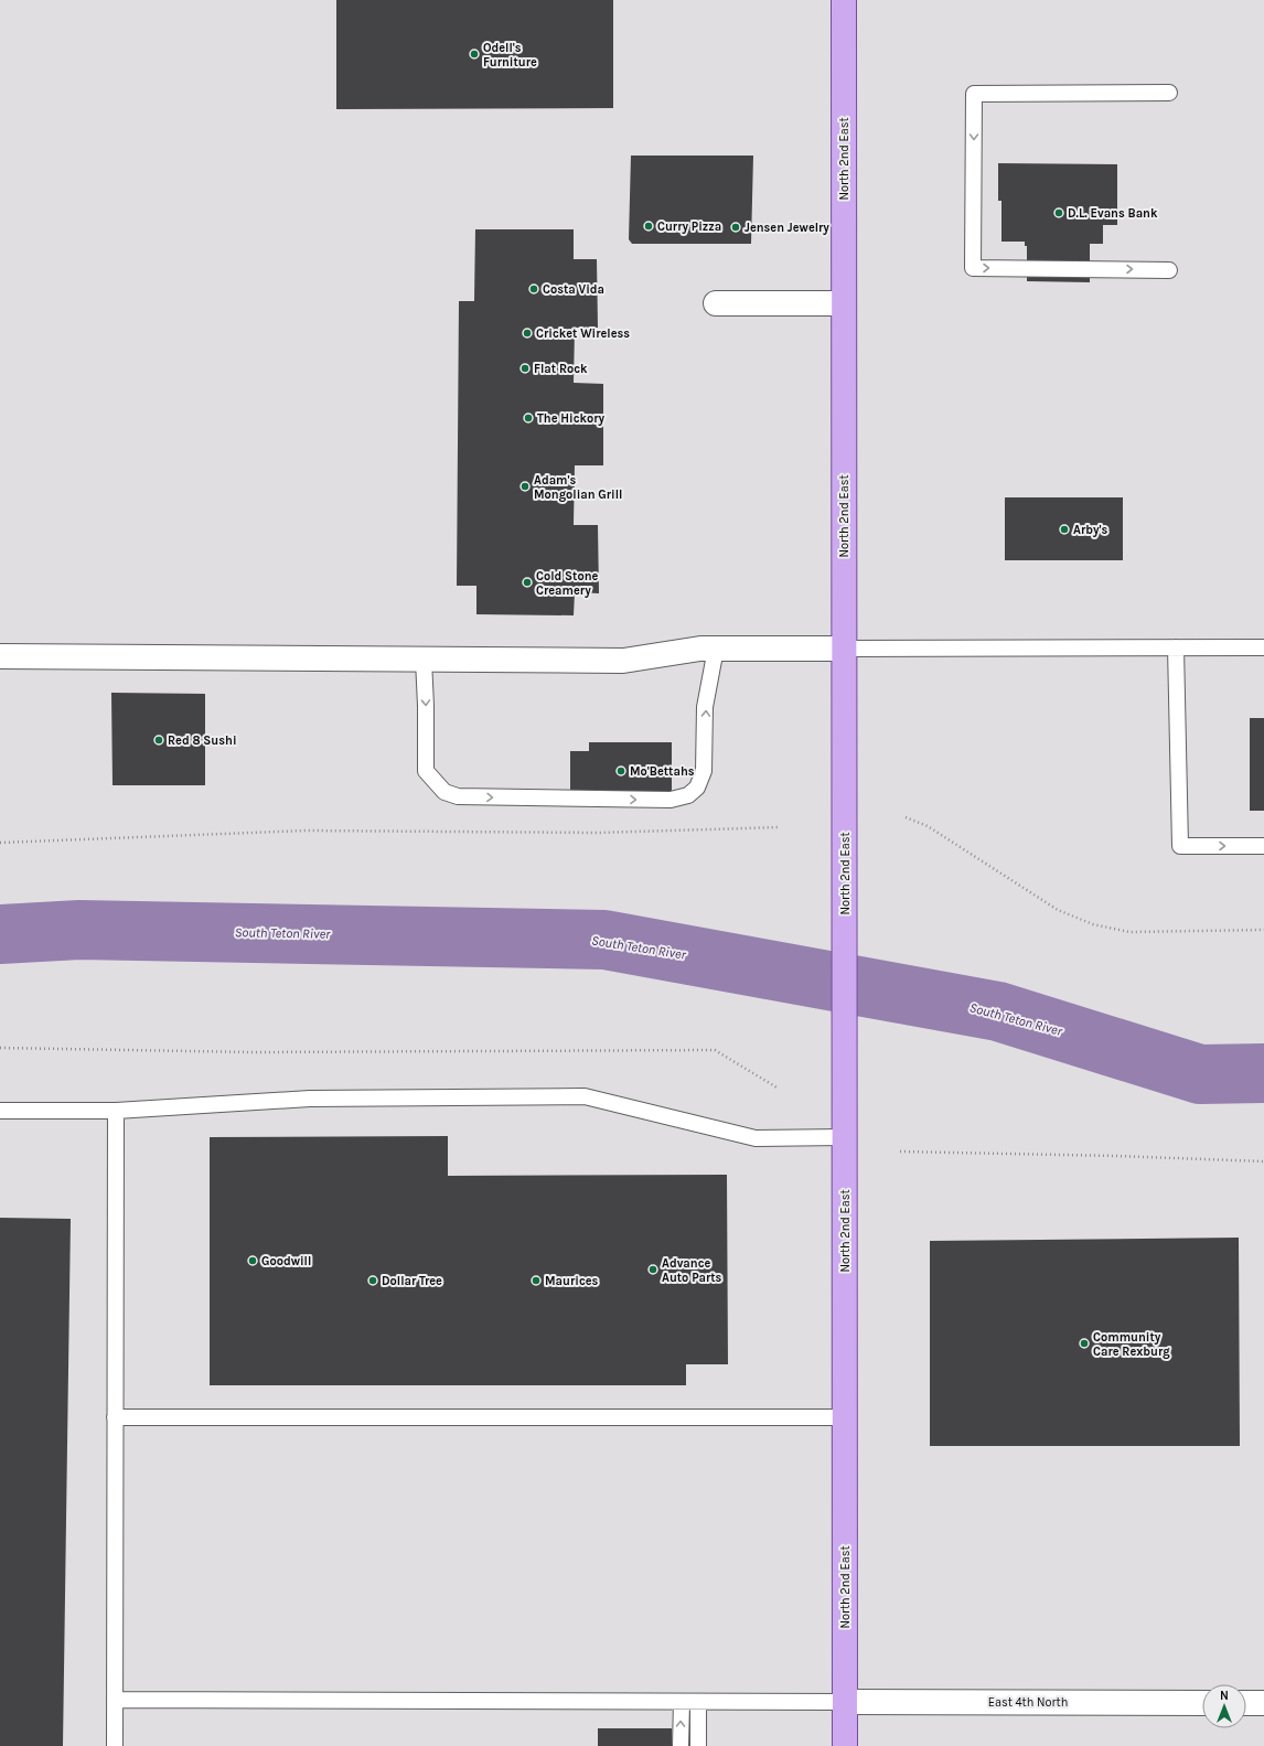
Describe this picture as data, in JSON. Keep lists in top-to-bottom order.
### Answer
{
  "streets": {
    "main road": ["North 2nd East"],
    "street": ["East 4th North"]
  },
  "crossings": [
    ["North 2nd East", "East 4th North"]
  ],
  "water": ["South Teton River"],
  "places": [
    "Odell's Furniture",
    "D.L. Evans Bank",
    "Curry Pizza",
    "Jensen Jewelry",
    "Costa Vida",
    "Cricket Wireless",
    "Flat Rock",
    "The Hickory",
    "Adam's Mongolian Grill",
    "Arby's",
    "Cold Stone Creamery",
    "Red 8 Sushi",
    "Mo'Bettahs",
    "Goodwill",
    "Advance Auto Parts",
    "Dollar Tree",
    "Maurices",
    "Community Care Rexburg"
  ],
  "north": "top"
}
